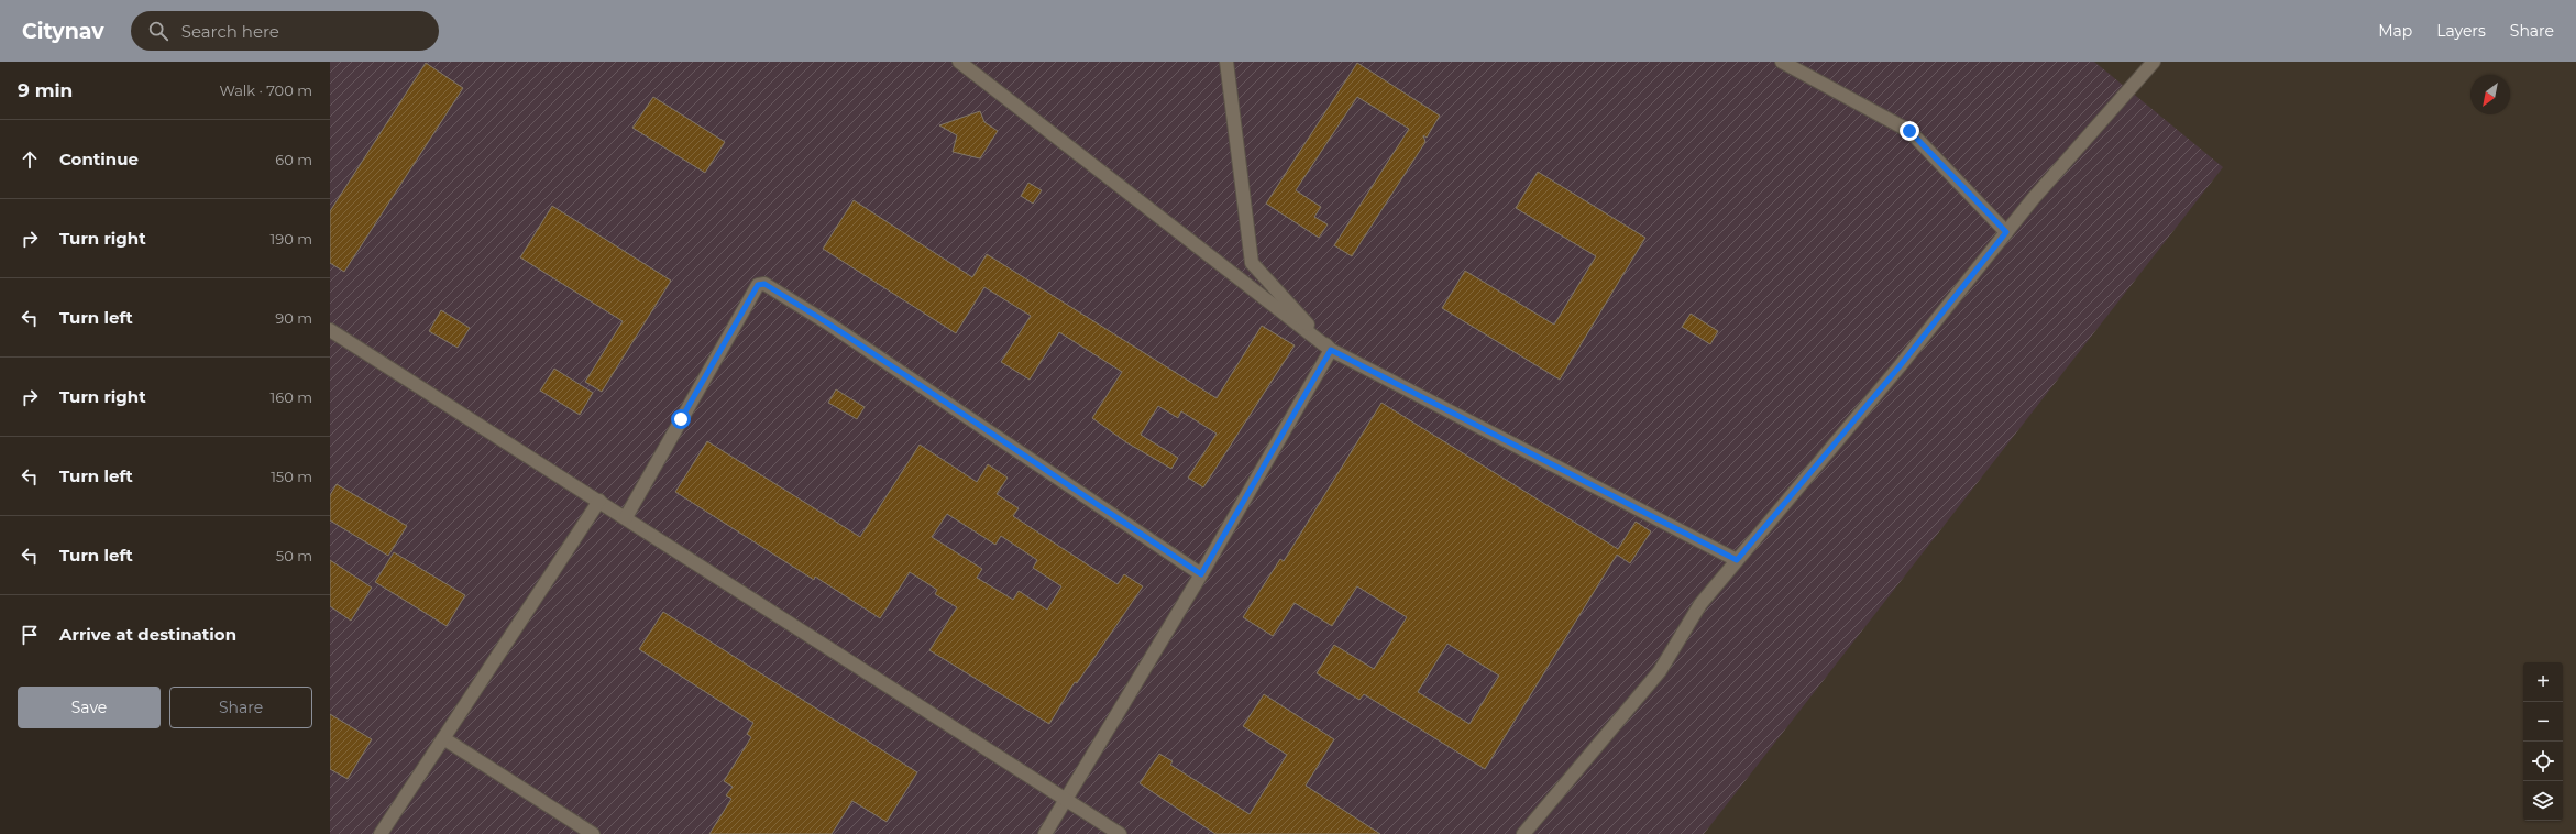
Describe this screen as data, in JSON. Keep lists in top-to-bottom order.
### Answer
{
  "north": "bottom left",
  "page": {
    "header": "Citynav",
    "search": "Search here",
    "nav": ["Map", "Layers", "Share"],
    "heading": ["9 min", "Walk · 700 m"],
    "list": [
      ["Continue", "60 m"],
      ["Turn right", "190 m"],
      ["Turn left", "90 m"],
      ["Turn right", "160 m"],
      ["Turn left", "150 m"],
      ["Turn left", "50 m"],
      "Arrive at destination"
    ],
    "map_buttons": ["+", "−"],
    "buttons": ["Save", "Share"]
  }
}
